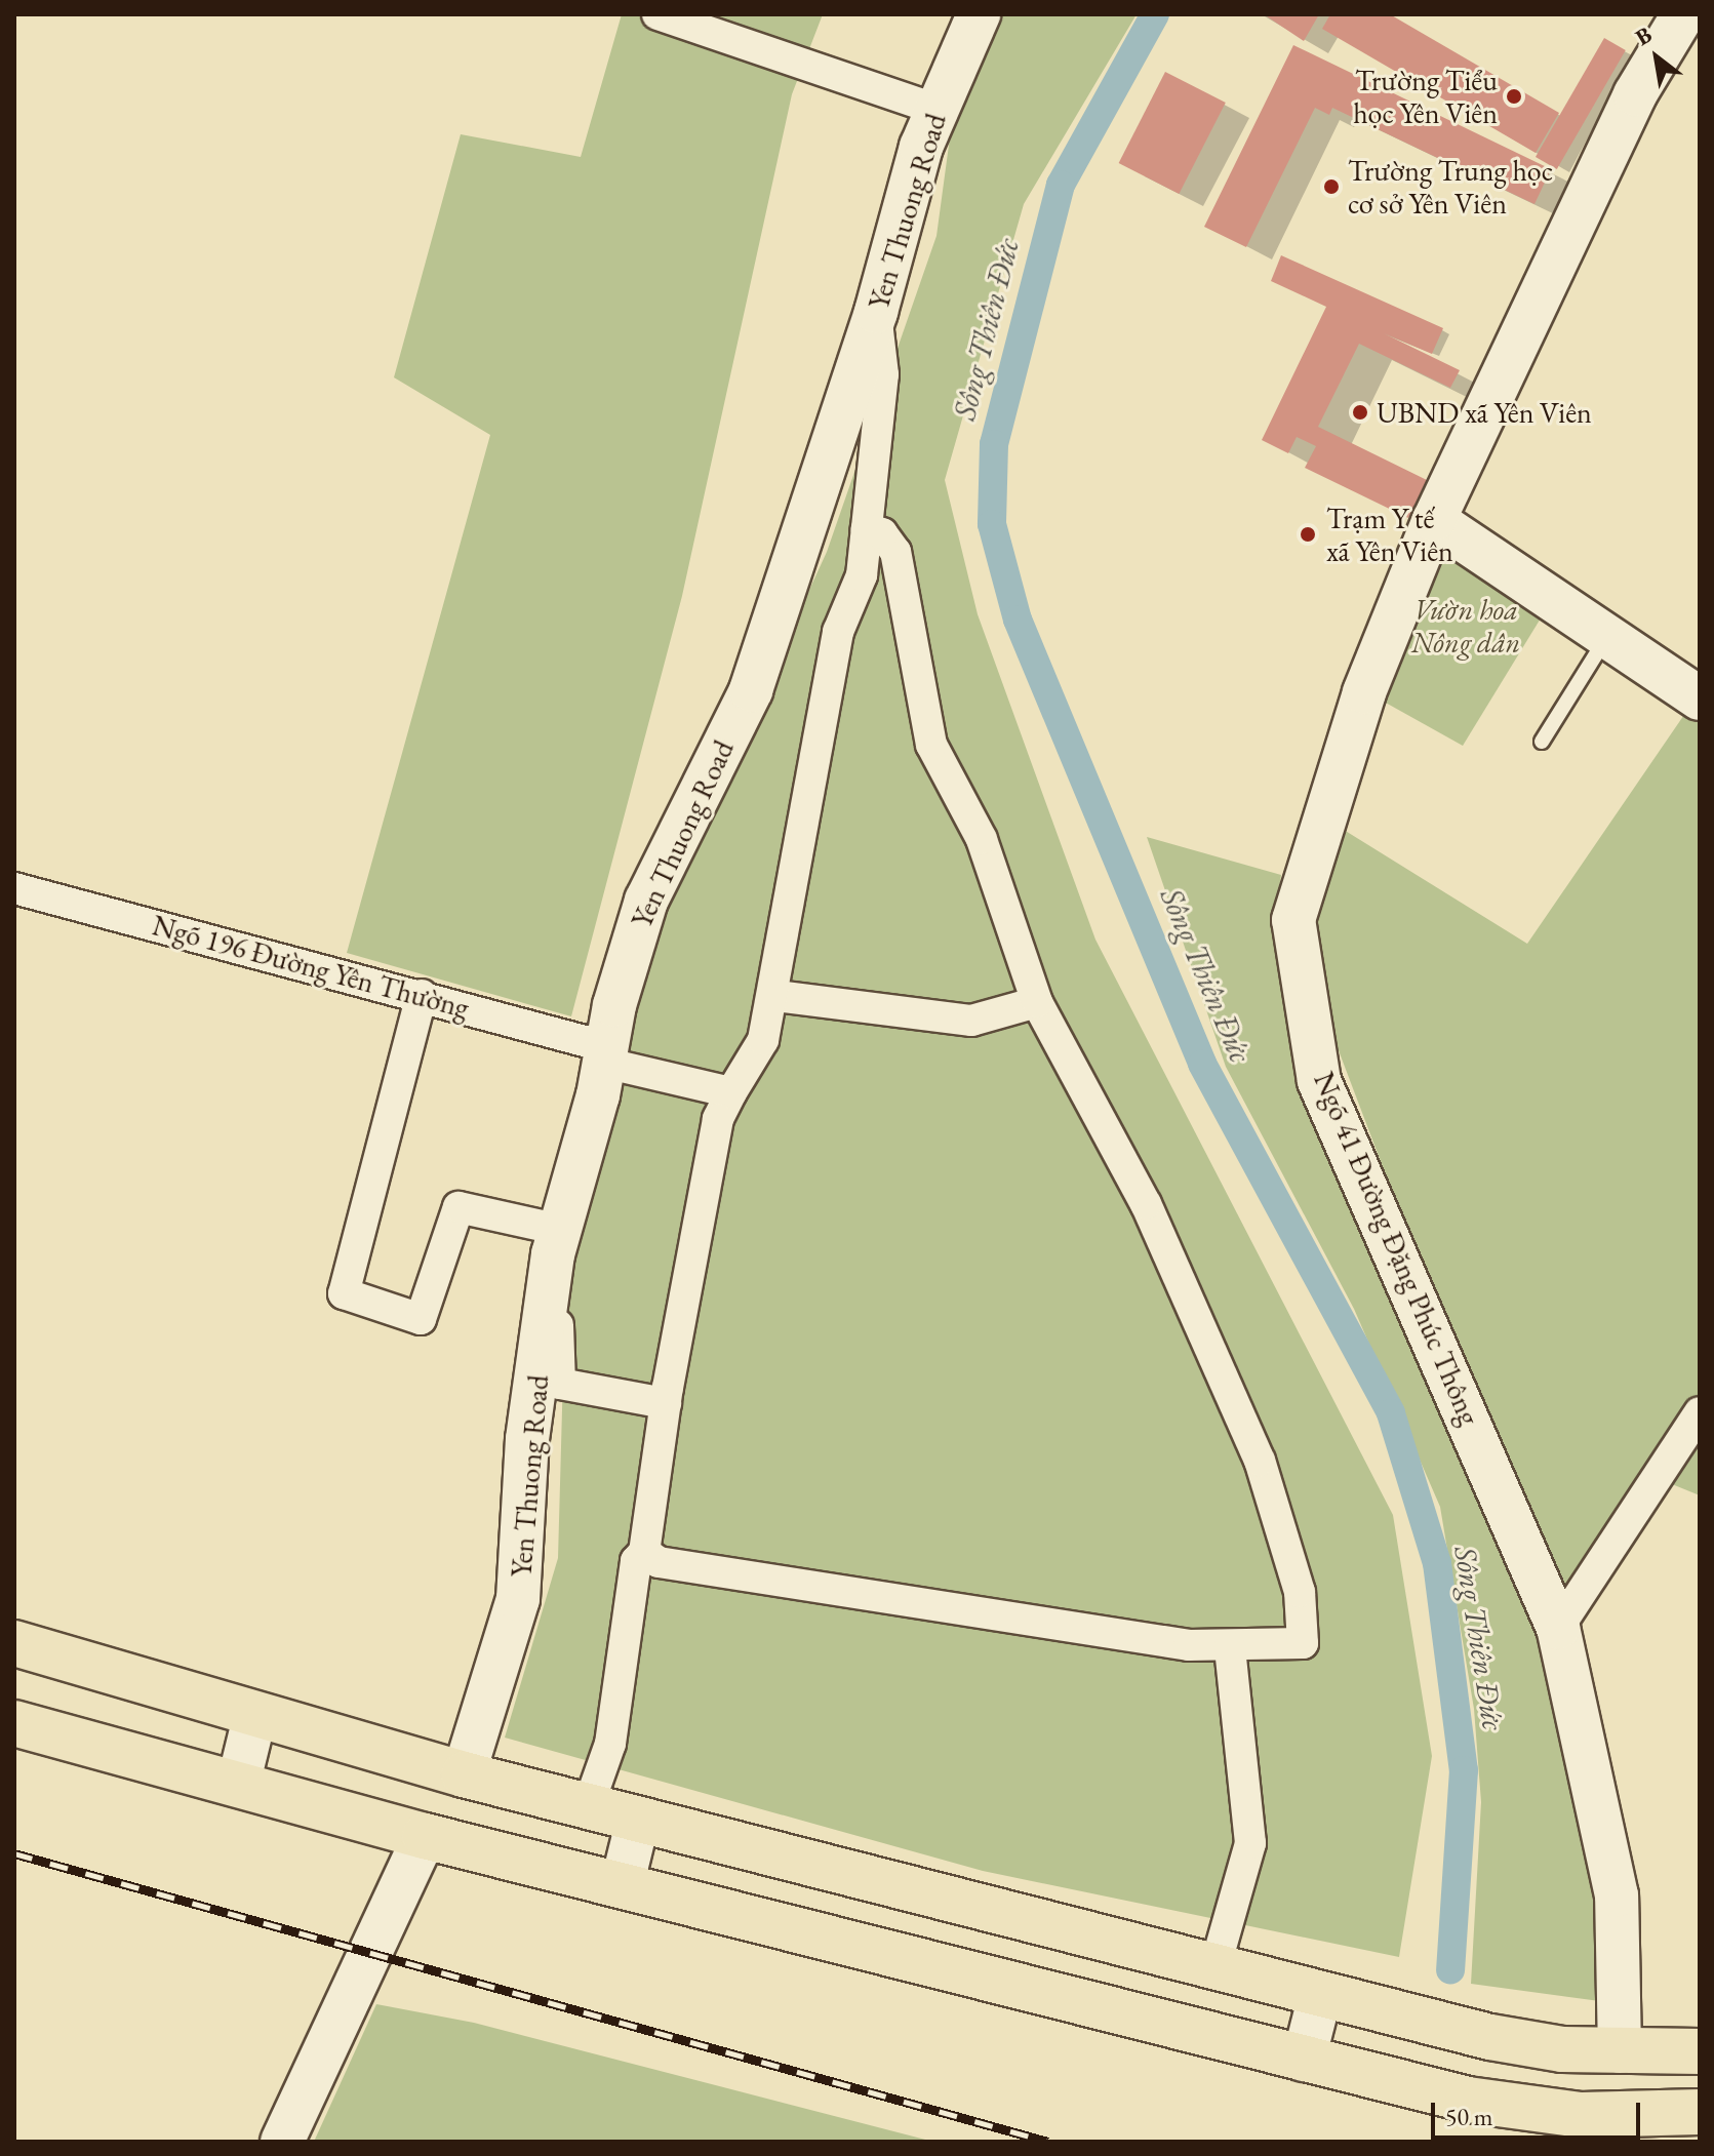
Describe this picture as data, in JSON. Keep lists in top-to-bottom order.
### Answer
{
  "streets": {
    "street": ["Yen Thuong Road", "Ngõ 196 Đường Yên Thường", "Ngõ 41 Đường Đặng Phúc Thông"]
  },
  "crossings": [
    ["Yen Thuong Road", "Ngõ 196 Đường Yên Thường"]
  ],
  "water": ["Sông Thiên Đức"],
  "parks": ["Vườn hoa Nông dân"],
  "places": [
    "Trường Tiểu học Yên Viên",
    "Trường Trung học cơ sở Yên Viên",
    "UBND xã Yên Viên",
    "Trạm Y tế xã Yên Viên"
  ],
  "scale_bar": "50 m",
  "north": "top left"
}
